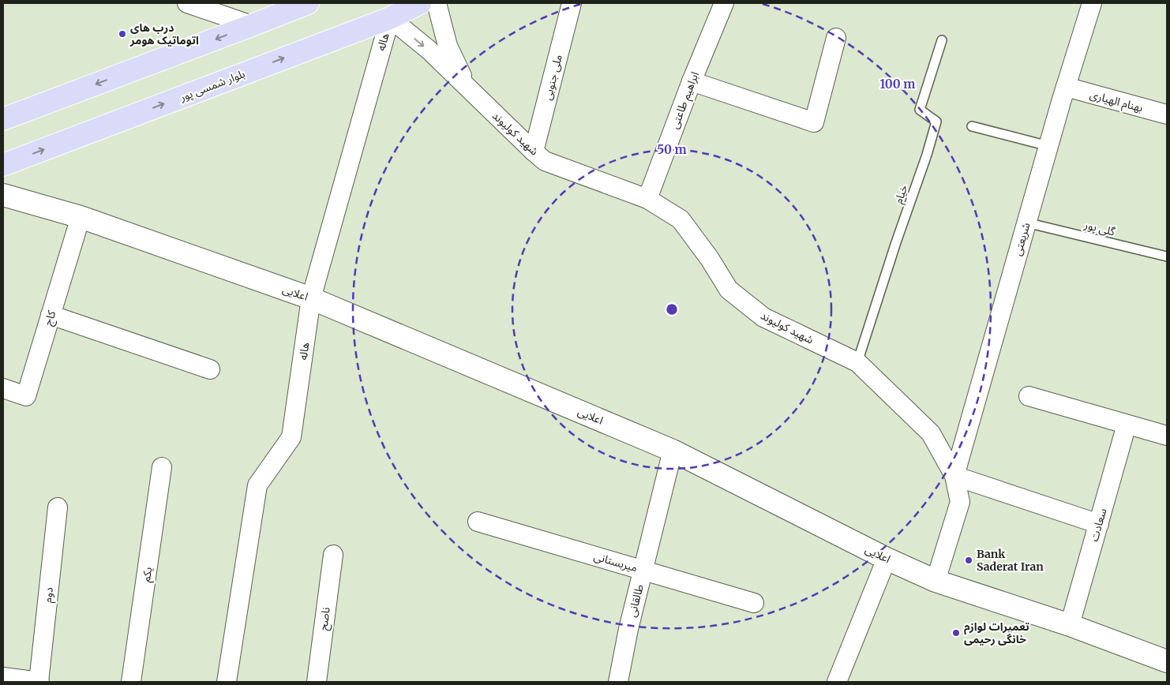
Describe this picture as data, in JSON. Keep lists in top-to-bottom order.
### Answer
{
  "streets": {
    "main road": ["بلوار شمسی پور"],
    "street": [
      "هاله",
      "ملی جنوبی",
      "ابراهیم طاعتی",
      "بهنام الهیاری",
      "شهید کولیوند",
      "شریعتی",
      "اعلایی",
      "کاج",
      "سعادت",
      "میربستانی",
      "یکم",
      "دوم",
      "طالقانی",
      "ناصح"
    ],
    "lane": ["خیام", "گلی پور"]
  },
  "crossings": [
    ["هاله", "بلوار شمسی پور"],
    ["هاله", "شهید کولیوند"],
    ["هاله", "اعلایی"],
    ["ملی جنوبی", "شهید کولیوند"],
    ["بلوار شمسی پور", "شهید کولیوند"],
    ["ابراهیم طاعتی", "شهید کولیوند"],
    ["بهنام الهیاری", "شریعتی"],
    ["شهید کولیوند", "خیام"],
    ["شهید کولیوند", "شریعتی"],
    ["شهید کولیوند", "اعلایی"],
    ["گلی پور", "شریعتی"],
    ["اعلایی", "کاج"],
    ["اعلایی", "سعادت"],
    ["اعلایی", "طالقانی"],
    ["میربستانی", "طالقانی"]
  ],
  "places": ["درب های اتوماتیک هومر", "Bank Saderat Iran", "تعمیرات لوازم خانگی رحیمی"],
  "rings": ["100 m", "50 m"]
}
